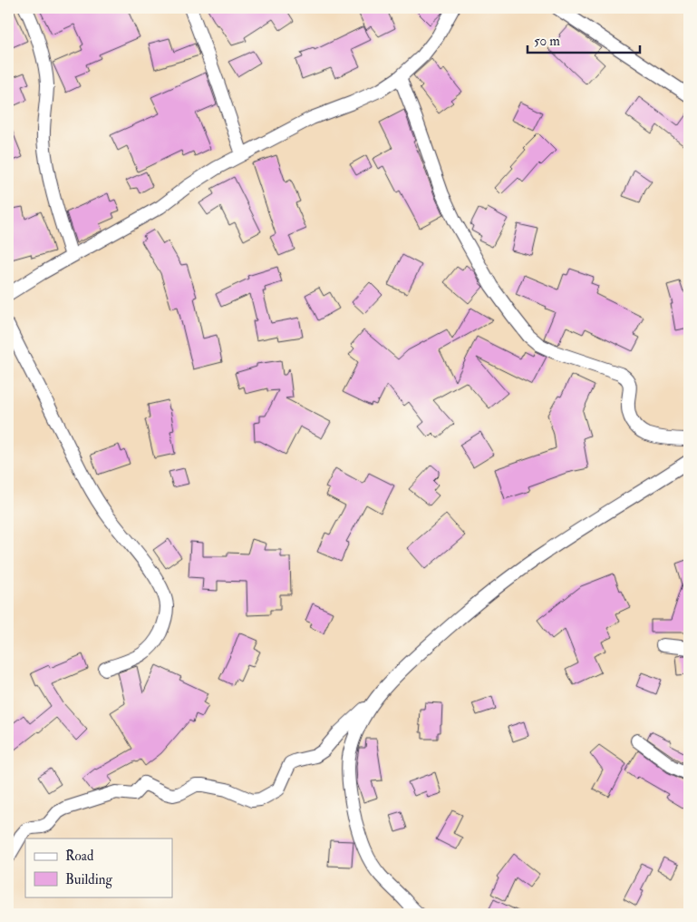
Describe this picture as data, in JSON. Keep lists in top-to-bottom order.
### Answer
{
  "legend": ["Road", "Building"],
  "scale_bar": "50 m"
}
